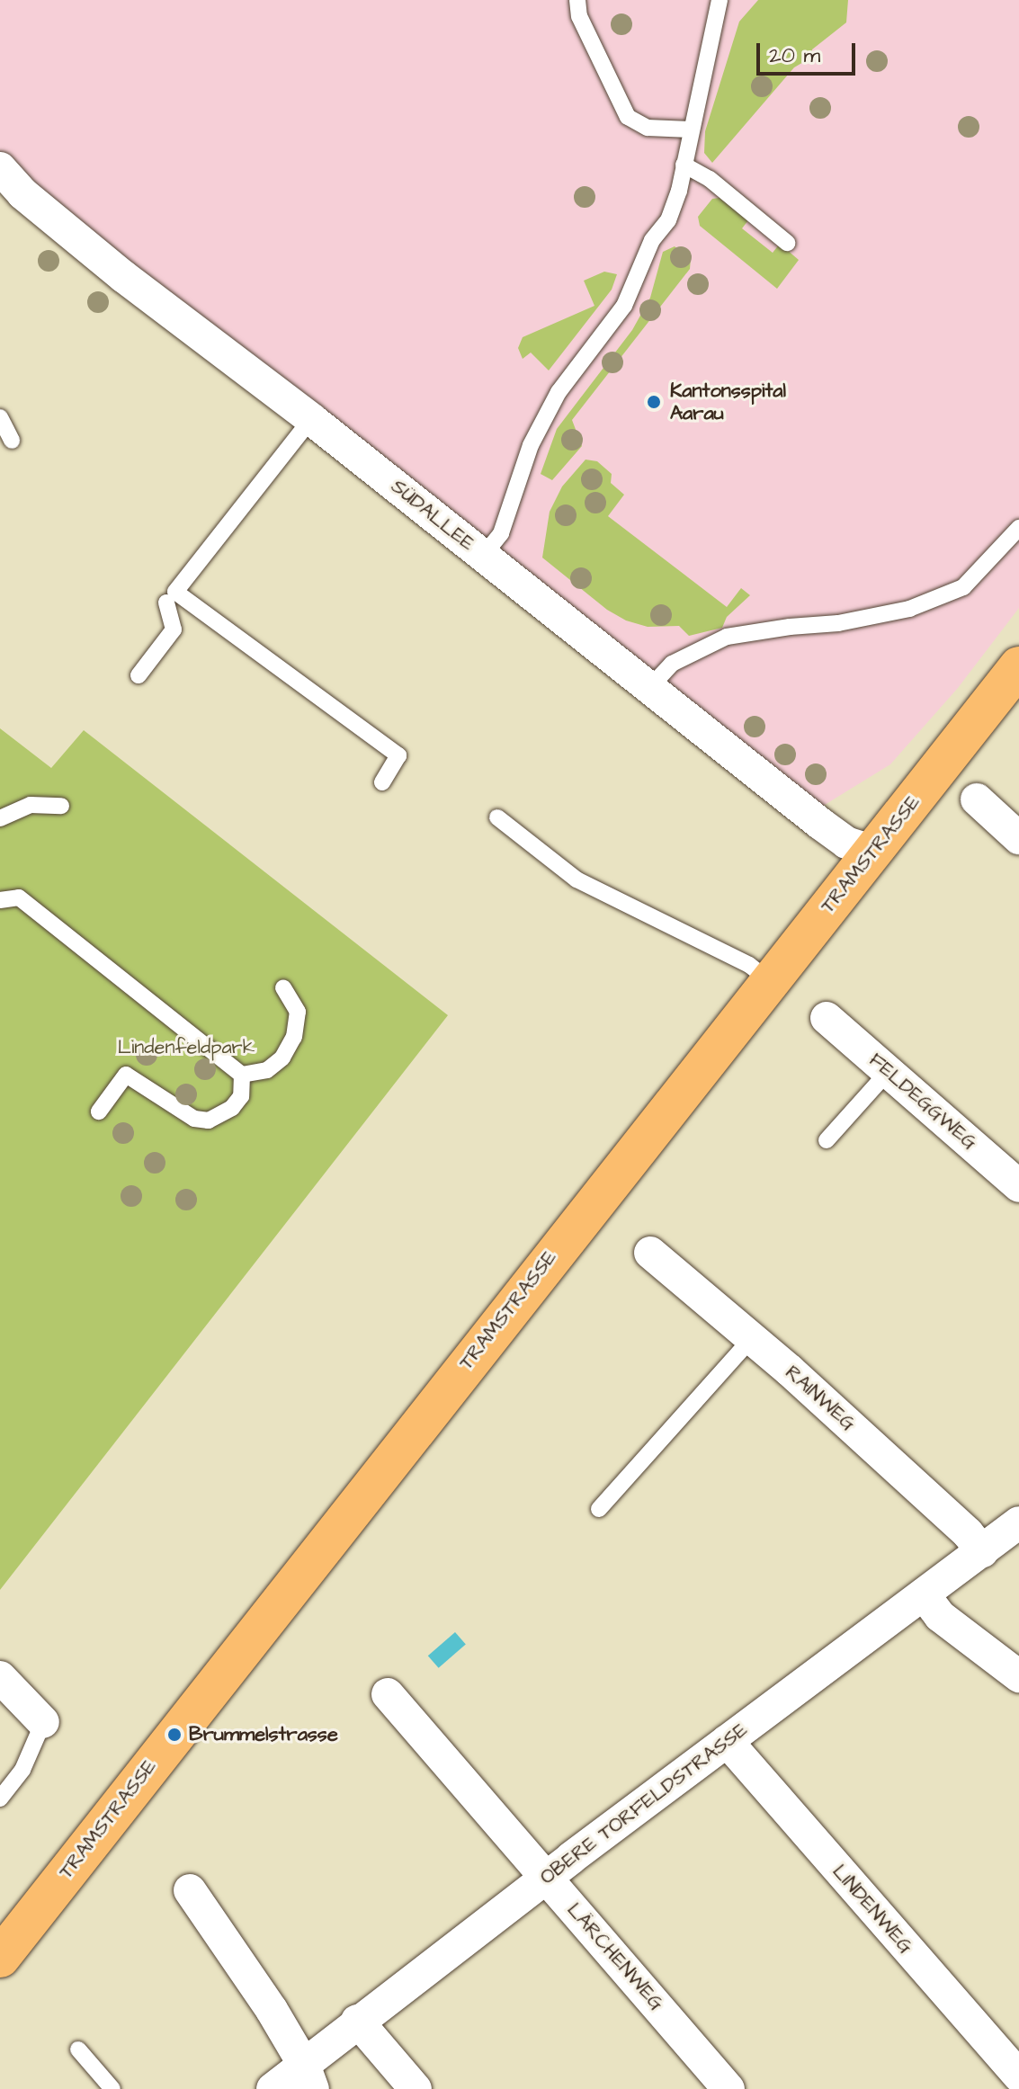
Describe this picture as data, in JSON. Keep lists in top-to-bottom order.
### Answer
{
  "streets": {
    "main road": ["TRAMSTRASSE"],
    "street": [
      "SÜDALLEE",
      "FELDEGGWEG",
      "RAINWEG",
      "OBERE TORFELDSTRASSE",
      "LINDENWEG",
      "LÄRCHENWEG"
    ]
  },
  "crossings": [
    ["SÜDALLEE", "TRAMSTRASSE"],
    ["RAINWEG", "OBERE TORFELDSTRASSE"],
    ["OBERE TORFELDSTRASSE", "LINDENWEG"],
    ["OBERE TORFELDSTRASSE", "LÄRCHENWEG"]
  ],
  "parks": ["Lindenfeldpark"],
  "places": ["Kantonsspital Aarau", "Brummelstrasse"],
  "scale_bar": "20 m"
}
